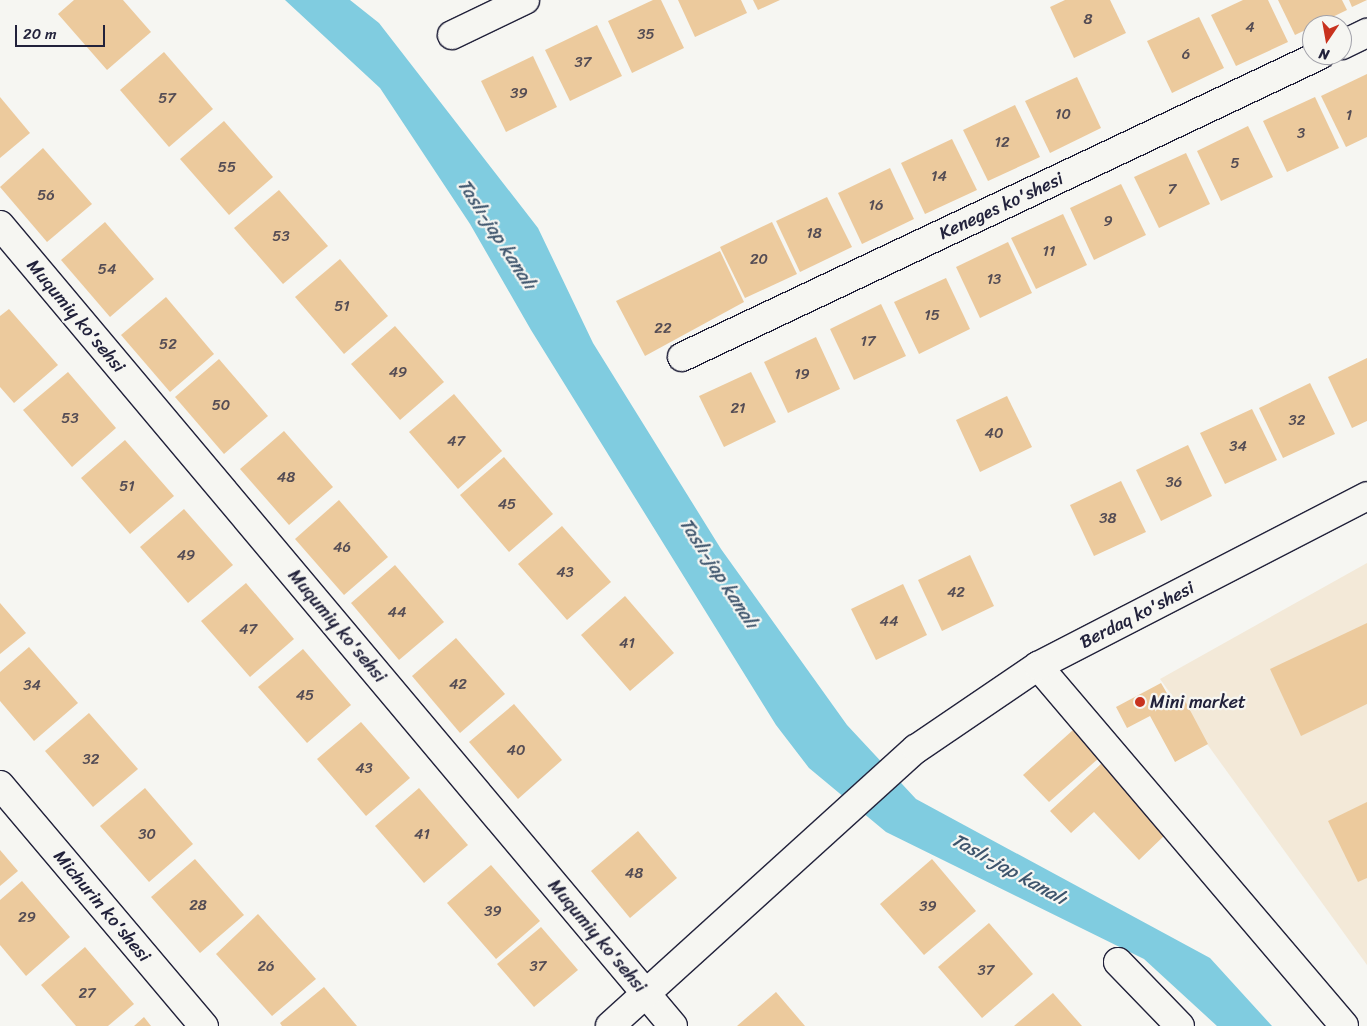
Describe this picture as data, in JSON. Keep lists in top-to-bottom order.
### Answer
{
  "streets": {
    "street": [
      "Keneges ko'shesi",
      "Muqumiy ko'sehsi",
      "Berdaq ko'shesi",
      "Michurin ko'shesi"
    ]
  },
  "crossings": [
    ["Muqumiy ko'sehsi", "Berdaq ko'shesi"]
  ],
  "water": ["Taslı-jap kanalı"],
  "places": ["Mini market"],
  "house_numbers": [
    "8",
    "4",
    "35",
    "6",
    "37",
    "39",
    "57",
    "10",
    "1",
    "3",
    "12",
    "5",
    "55",
    "14",
    "7",
    "56",
    "16",
    "9",
    "18",
    "53",
    "11",
    "20",
    "54",
    "13",
    "51",
    "15",
    "22",
    "17",
    "52",
    "49",
    "19",
    "50",
    "21",
    "53",
    "32",
    "40",
    "47",
    "34",
    "48",
    "36",
    "51",
    "45",
    "38",
    "46",
    "49",
    "43",
    "42",
    "44",
    "44",
    "47",
    "41",
    "42",
    "34",
    "45",
    "40",
    "32",
    "43",
    "30",
    "41",
    "48",
    "28",
    "39",
    "39",
    "29",
    "26",
    "37",
    "37",
    "27"
  ],
  "scale_bar": "20 m",
  "north": "bottom"
}
